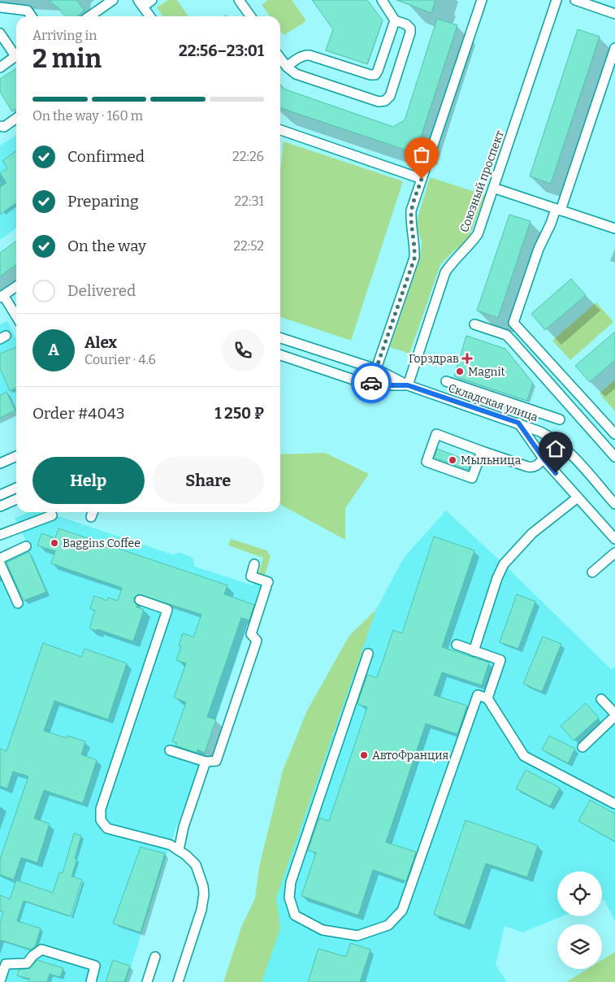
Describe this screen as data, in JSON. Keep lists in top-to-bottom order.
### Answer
{
  "streets": {
    "street": ["Союзный проспект", "Складская улица"]
  },
  "crossings": [
    ["Союзный проспект", "Складская улица"]
  ],
  "places": {
    "health": ["Горздрав"],
    "other": [
      "Magnit",
      "Мыльница",
      "Baggins Coffee",
      "АвтоФранция"
    ]
  },
  "page": {
    "heading": ["2 min", "Arriving in", "22:56–23:01"],
    "panel": [
      "Alex",
      "Courier · 4.6",
      "Order #4043",
      "1 250 ₽"
    ],
    "bar": "On the way · 160 m",
    "list": [
      ["Confirmed", "22:26"],
      ["Preparing", "22:31"],
      ["On the way", "22:52"],
      "Delivered"
    ],
    "round": "A",
    "buttons": ["Help", "Share"]
  }
}
